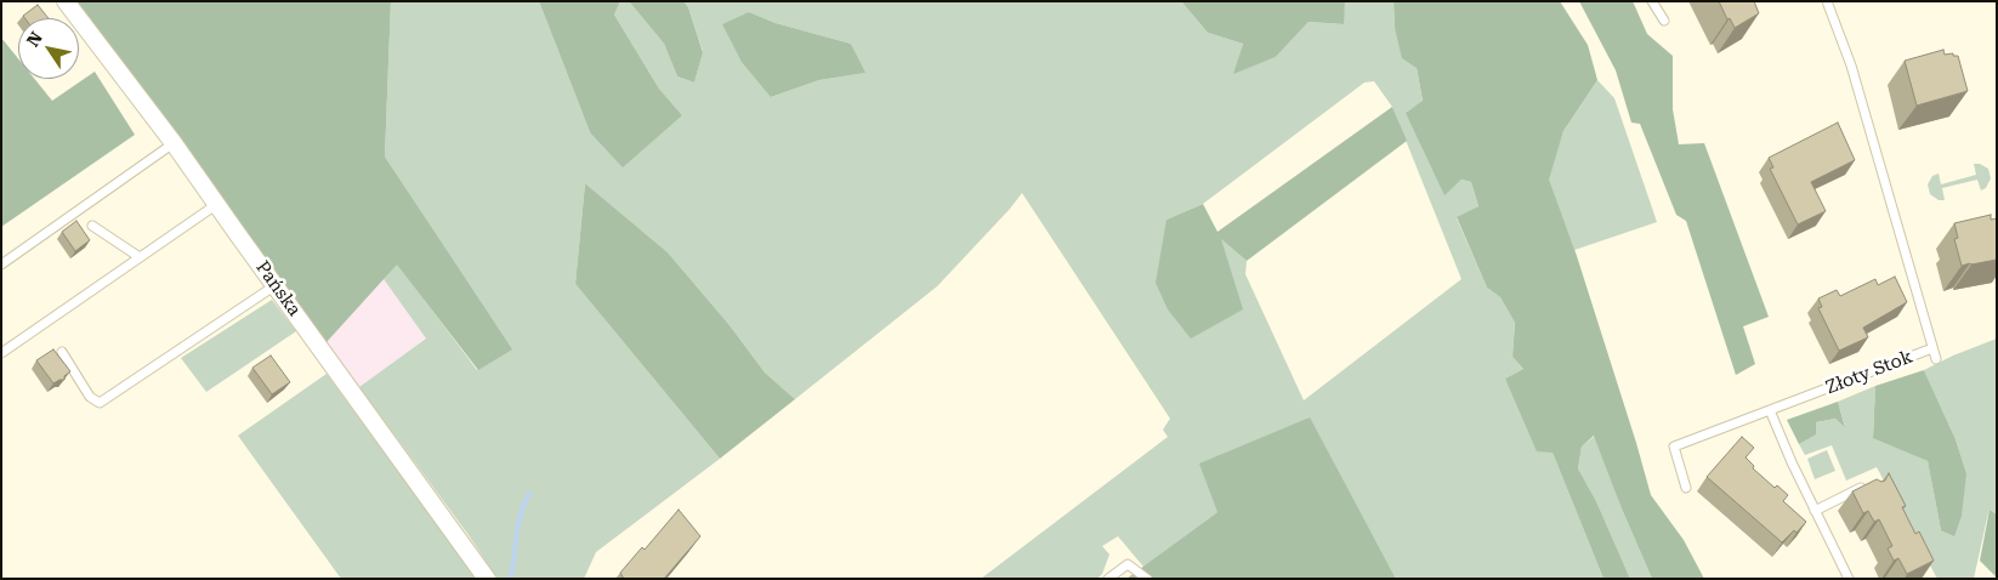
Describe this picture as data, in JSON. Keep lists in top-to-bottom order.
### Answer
{
  "streets": {
    "street": ["Pańska"],
    "lane": ["Złoty Stok"]
  },
  "north": "top left"
}
